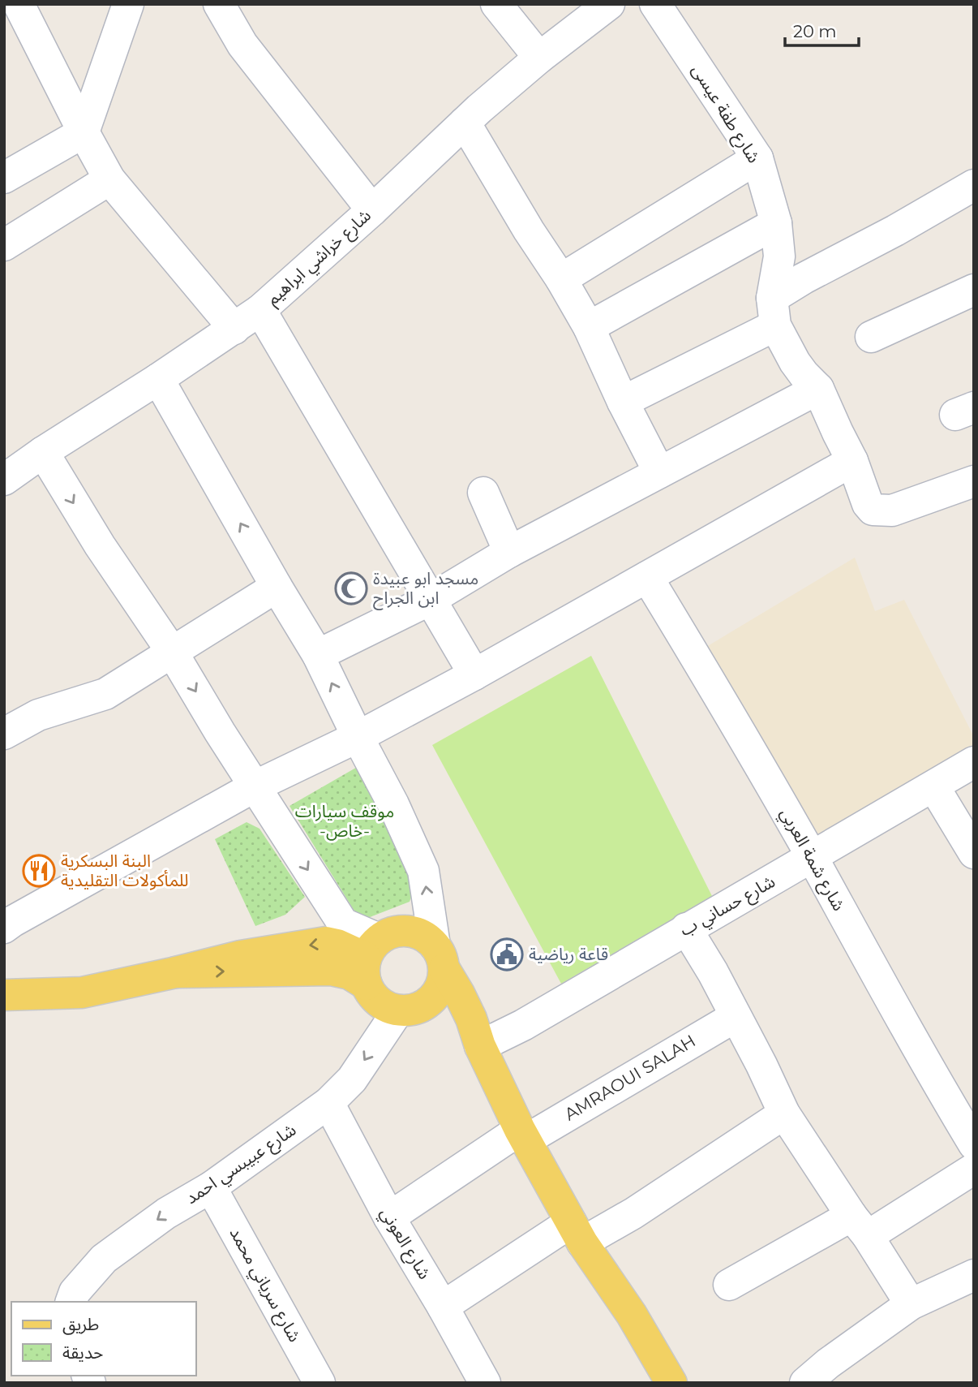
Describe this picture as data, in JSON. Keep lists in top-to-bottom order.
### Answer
{
  "streets": {
    "street": [
      "شارع طفة عيسى",
      "شارع خراشي ابراهيم",
      "شارع شمة العربي",
      "شارع حساني ب",
      "AMRAOUI SALAH",
      "شارع عبيبسي احمد",
      "شارع العوني",
      "شارع سرياني محمد"
    ]
  },
  "crossings": [
    ["شارع شمة العربي", "شارع حساني ب"],
    ["AMRAOUI SALAH", "شارع العوني"],
    ["شارع عبيبسي احمد", "شارع العوني"],
    ["شارع عبيبسي احمد", "شارع سرياني محمد"]
  ],
  "parks": ["موقف سيارات -خاص-"],
  "places": {
    "mosque": ["مسجد ابو عبيدة ابن الجراح"],
    "restaurant": ["البنة البسكرية للمأكولات التقليدية"],
    "public building": ["قاعة رياضية"]
  },
  "legend": ["طريق", "حديقة"],
  "scale_bar": "20 m"
}
